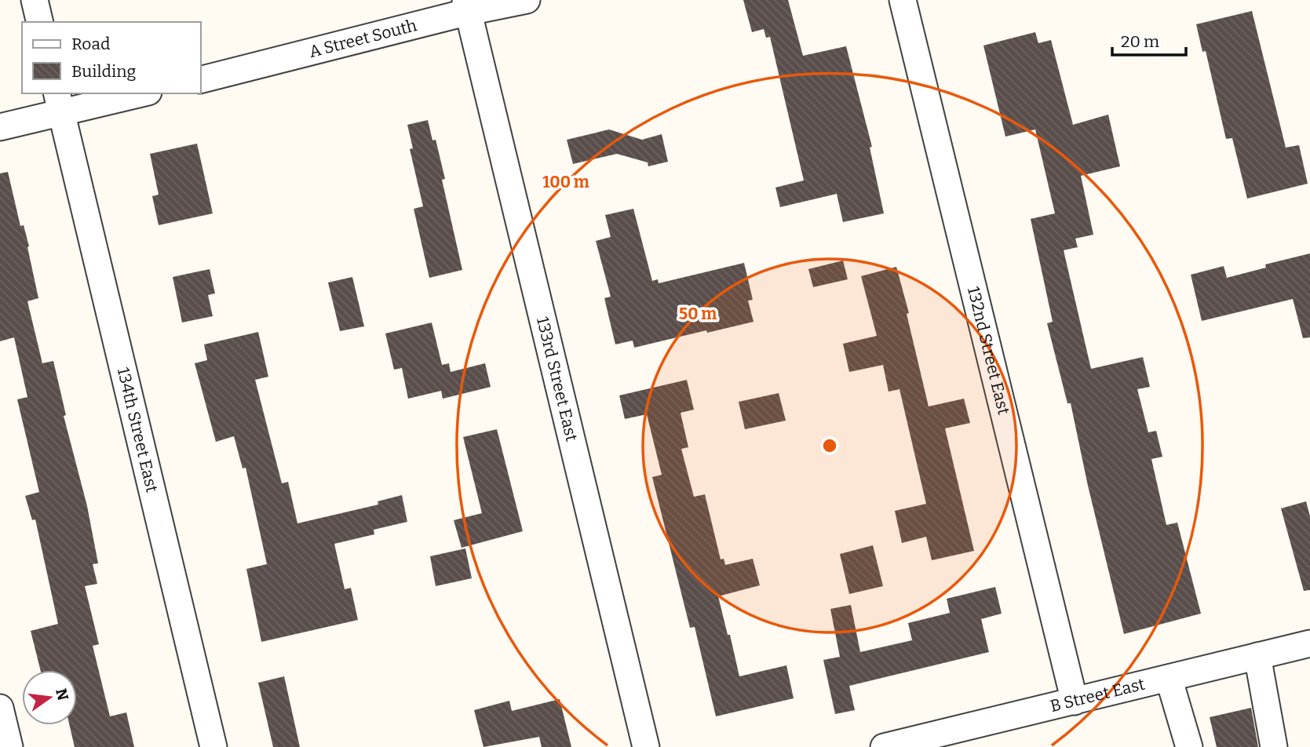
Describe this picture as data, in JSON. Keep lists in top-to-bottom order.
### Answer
{
  "streets": {
    "street": [
      "A Street South",
      "132nd Street East",
      "133rd Street East",
      "134th Street East",
      "B Street East"
    ]
  },
  "crossings": [
    ["A Street South", "133rd Street East"],
    ["132nd Street East", "B Street East"]
  ],
  "legend": ["Road", "Building"],
  "scale_bar": "20 m",
  "north": "right",
  "rings": ["100 m", "50 m"]
}
